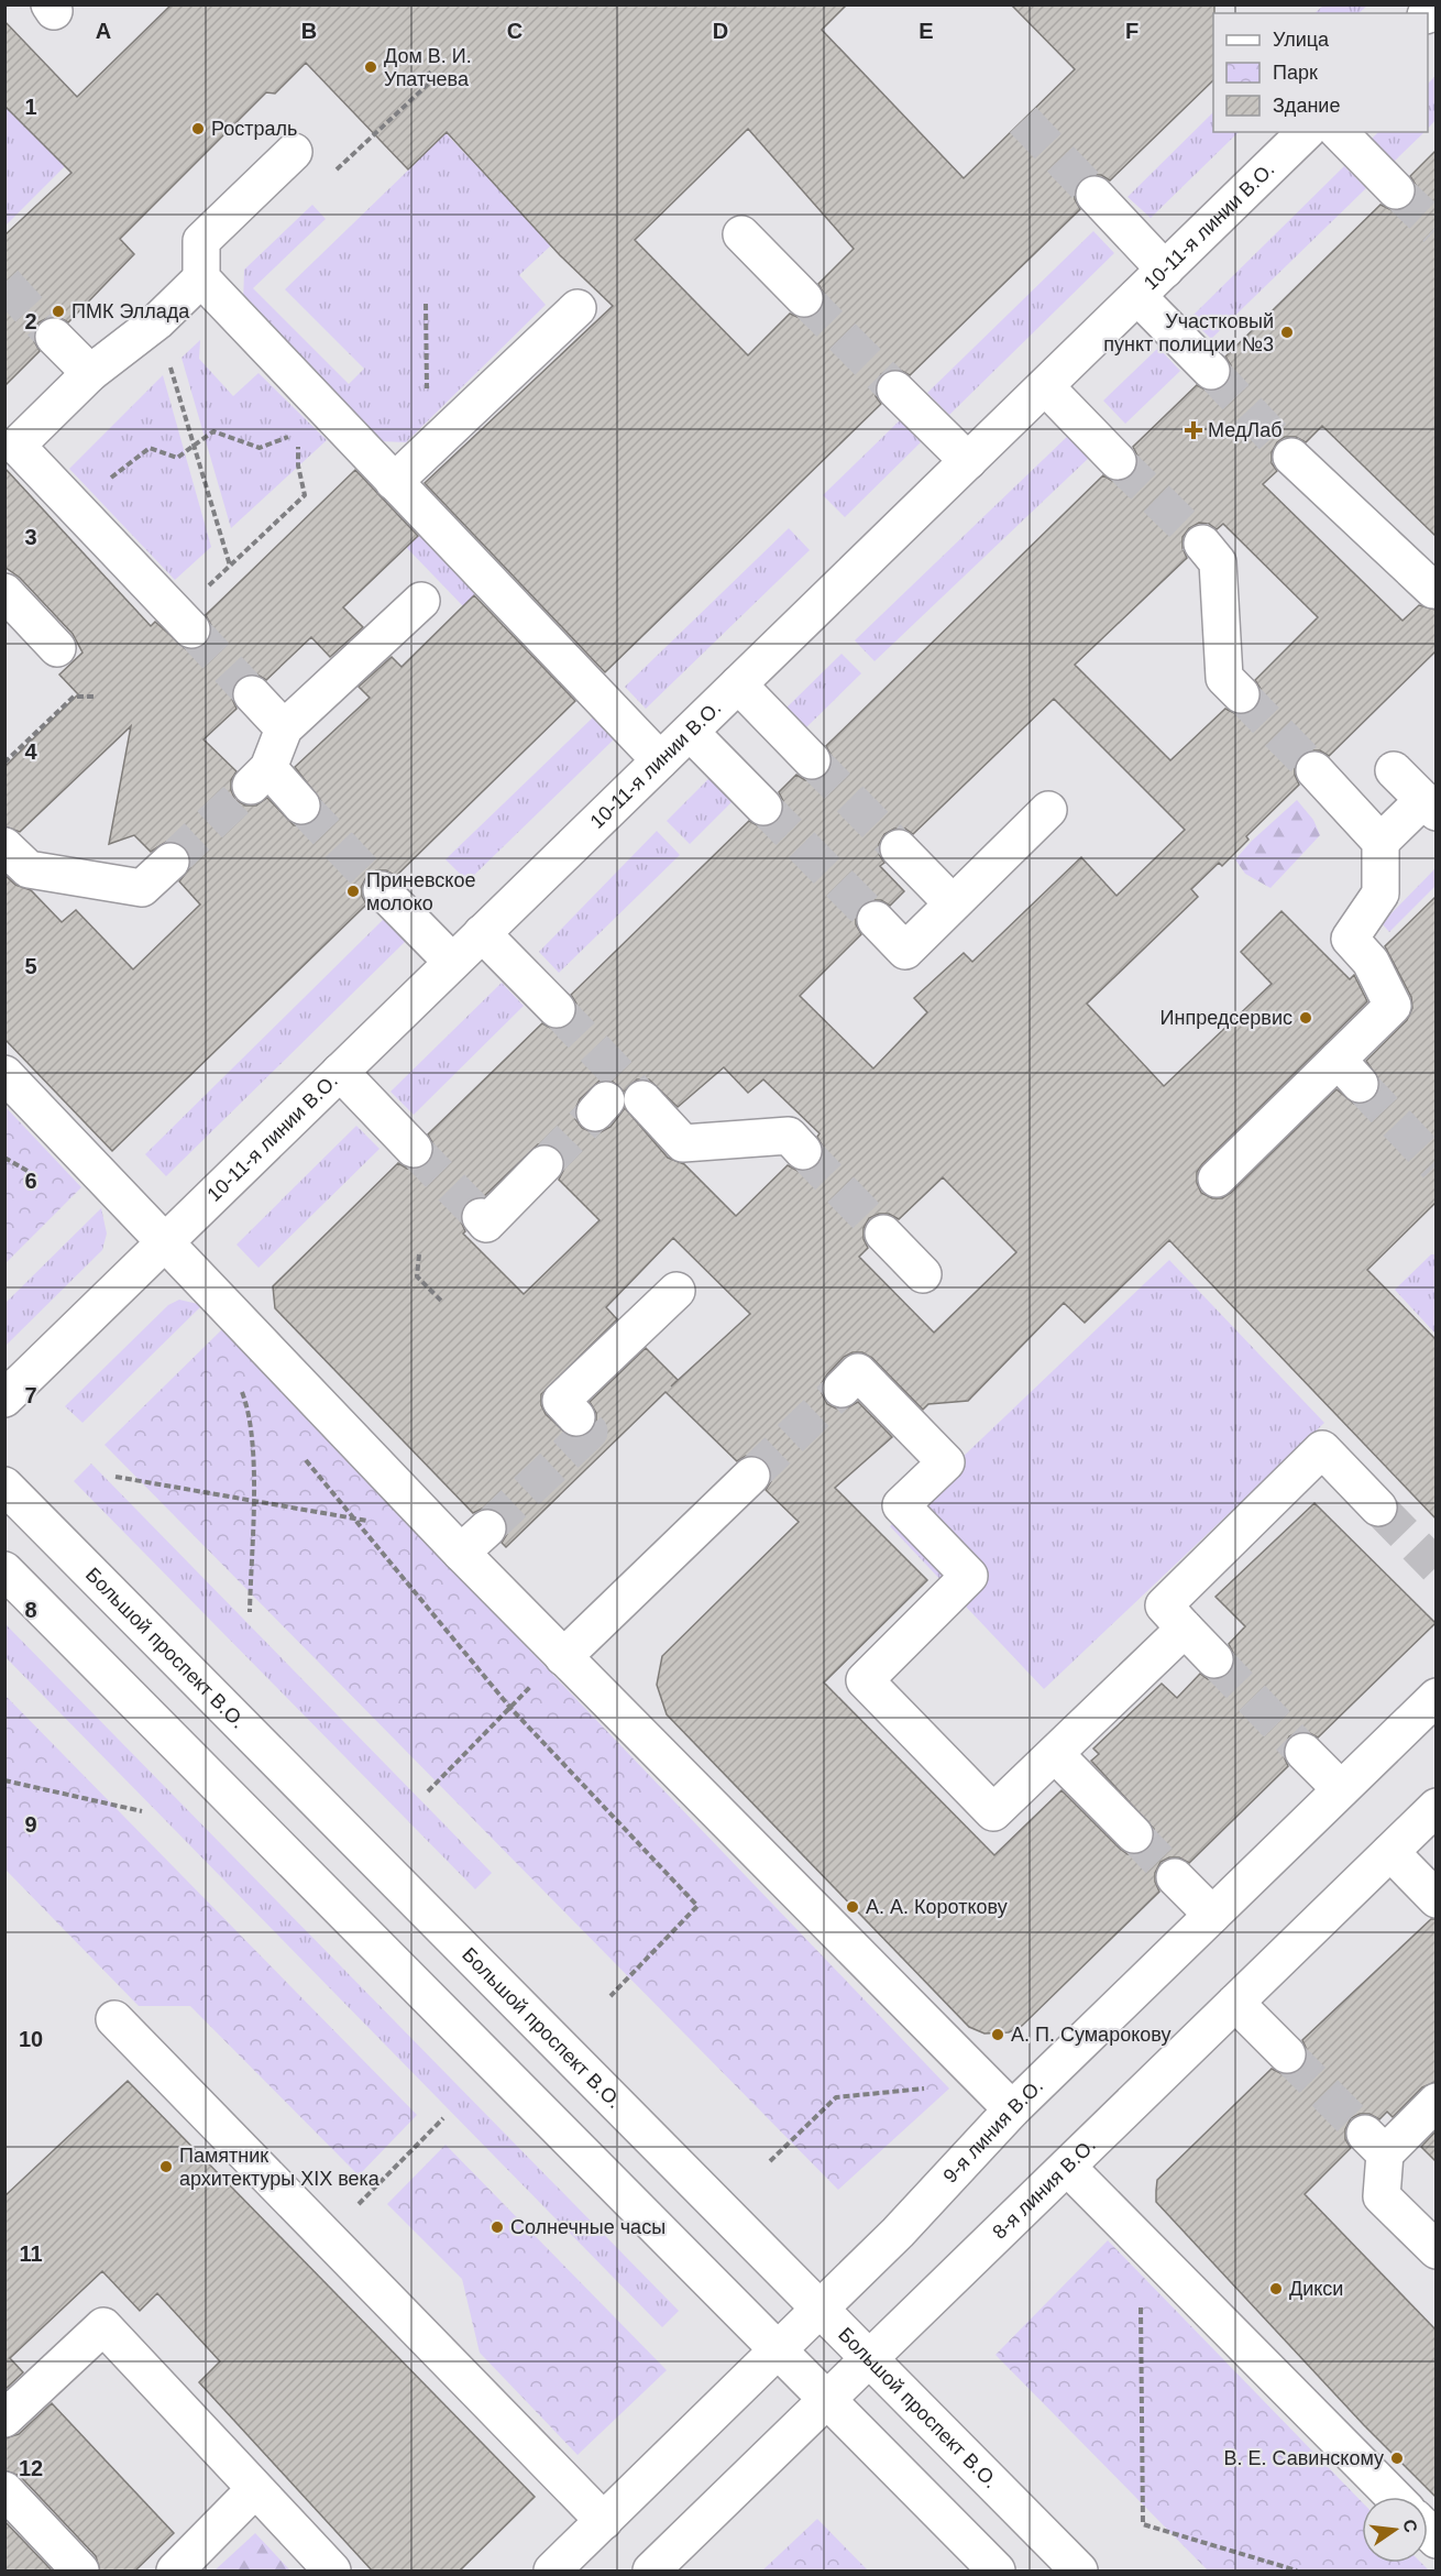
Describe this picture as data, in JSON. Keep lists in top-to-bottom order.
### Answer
{
  "streets": {
    "main road": [
      "10-11-я линии В.О.",
      "Большой проспект В.О.",
      "9-я линия В.О.",
      "8-я линия В.О."
    ]
  },
  "crossings": [
    ["Большой проспект В.О.", "9-я линия В.О."],
    ["Большой проспект В.О.", "8-я линия В.О."]
  ],
  "places": {
    "other": [
      "Дом В. И. Упатчева",
      "Ростраль",
      "ПМК Эллада",
      "Участковый пункт полиции №3",
      "Приневское молоко",
      "Инпредсервис",
      "А. А. Короткову",
      "А. П. Сумарокову",
      "Памятник архитектуры XIX века",
      "Солнечные часы",
      "Дикси",
      "В. Е. Савинскому"
    ],
    "health": ["МедЛаб"]
  },
  "legend": ["Улица", "Парк", "Здание"],
  "north": "right",
  "grid": {
    "columns": [
      "A",
      "B",
      "C",
      "D",
      "E",
      "F"
    ],
    "rows": [
      "1",
      "2",
      "3",
      "4",
      "5",
      "6",
      "7",
      "8",
      "9",
      "10",
      "11",
      "12"
    ]
  }
}
